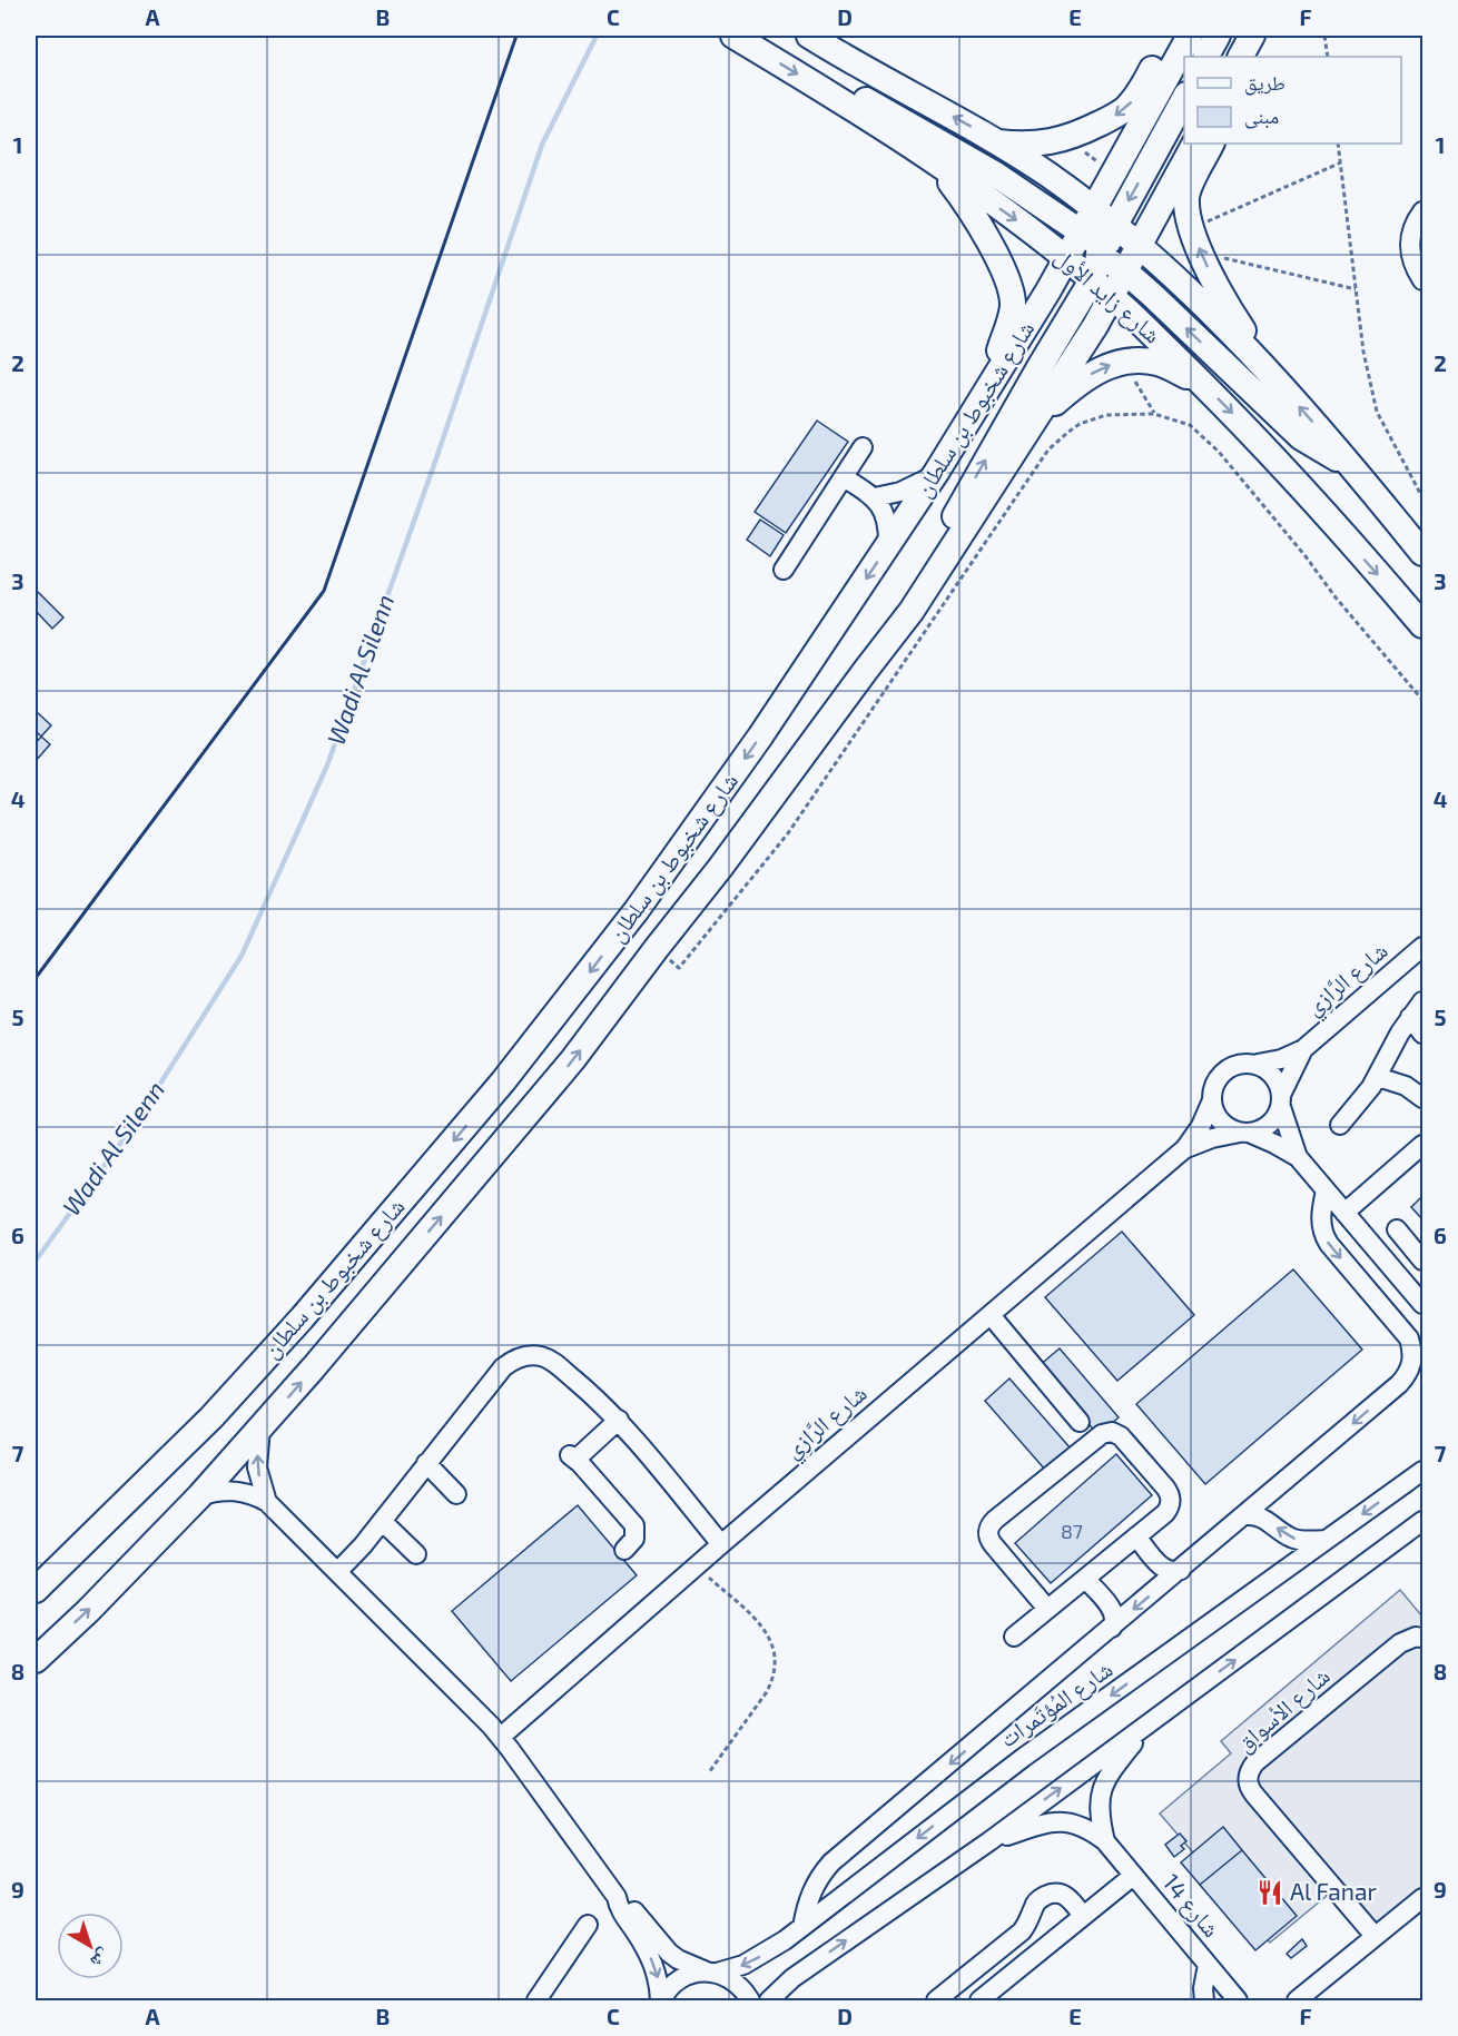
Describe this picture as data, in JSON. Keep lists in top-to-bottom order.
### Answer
{
  "streets": {
    "main road": ["شارع زايد الأول", "شارع شخبوط بن سلطان"],
    "street": [
      "شارع الرَّازِي",
      "شارع المُؤتَمرات",
      "شارع الأسواق",
      "شارع 14"
    ]
  },
  "crossings": [
    ["شارع زايد الأول", "شارع شخبوط بن سلطان"]
  ],
  "water": ["Wadi Al Silenn"],
  "places": {
    "restaurant": ["Al Fanar"]
  },
  "house_numbers": ["87"],
  "legend": ["طريق", "مبنى"],
  "north": "bottom right",
  "grid": {
    "columns": [
      "A",
      "B",
      "C",
      "D",
      "E",
      "F"
    ],
    "rows": [
      "1",
      "2",
      "3",
      "4",
      "5",
      "6",
      "7",
      "8",
      "9"
    ]
  }
}
